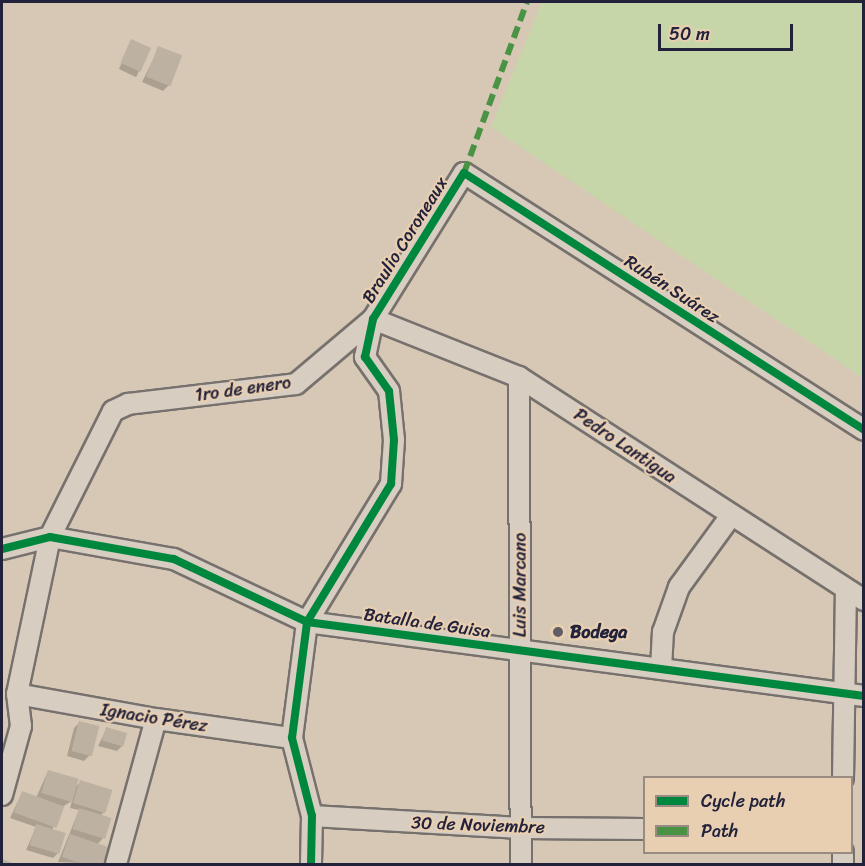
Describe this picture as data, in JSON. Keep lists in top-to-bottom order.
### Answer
{
  "streets": {
    "street": [
      "Braulio Coroneaux",
      "Rubén Suárez",
      "1ro de enero",
      "Pedro Lantigua",
      "Luis Marcano",
      "Batalla de Guisa",
      "Ignacio Pérez",
      "30 de Noviembre"
    ]
  },
  "crossings": [
    ["Braulio Coroneaux", "Rubén Suárez"],
    ["Braulio Coroneaux", "1ro de enero"],
    ["Braulio Coroneaux", "Pedro Lantigua"],
    ["Braulio Coroneaux", "Batalla de Guisa"],
    ["Braulio Coroneaux", "Ignacio Pérez"],
    ["Braulio Coroneaux", "30 de Noviembre"],
    ["1ro de enero", "Pedro Lantigua"],
    ["1ro de enero", "Batalla de Guisa"],
    ["Pedro Lantigua", "Luis Marcano"],
    ["Luis Marcano", "Batalla de Guisa"],
    ["Luis Marcano", "30 de Noviembre"]
  ],
  "places": ["Bodega"],
  "legend": ["Cycle path", "Path"],
  "scale_bar": "50 m"
}
